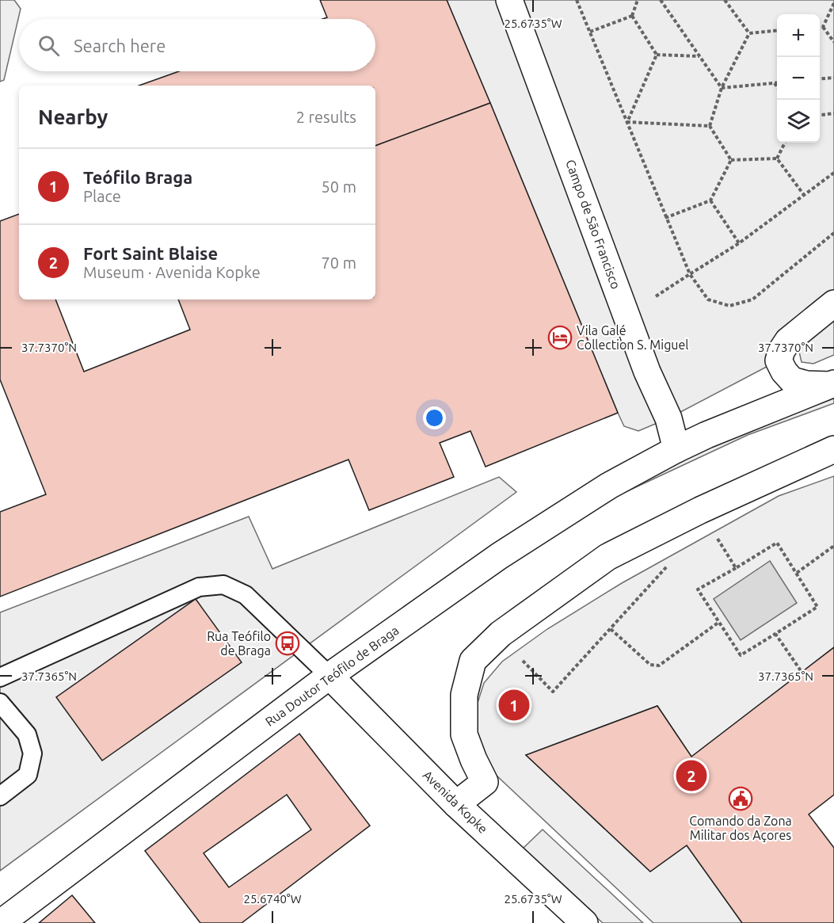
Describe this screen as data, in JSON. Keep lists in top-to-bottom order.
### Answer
{
  "streets": {
    "street": ["Campo de São Francisco", "Rua Doutor Teófilo de Braga", "Avenida Kopke"]
  },
  "crossings": [
    ["Campo de São Francisco", "Rua Doutor Teófilo de Braga"],
    ["Rua Doutor Teófilo de Braga", "Avenida Kopke"]
  ],
  "places": {
    "hotel": ["Vila Galé Collection S. Miguel"],
    "bus stop": ["Rua Teófilo de Braga"],
    "public building": ["Comando da Zona Militar dos Açores"]
  },
  "page": {
    "map_buttons": ["+", "−"],
    "search": "Search here",
    "heading": ["Nearby", "2 results"],
    "list": [
      {
        "mark": "1",
        "name": "Teófilo Braga",
        "note": "Place",
        "value": "50 m"
      },
      {
        "mark": "2",
        "name": "Fort Saint Blaise",
        "note": "Museum · Avenida Kopke",
        "value": "70 m"
      }
    ],
    "pins": ["1", "2"]
  },
  "coordinates": [
    "25.6735°W",
    "37.7370°N",
    "37.7365°N",
    "25.6740°W"
  ]
}
